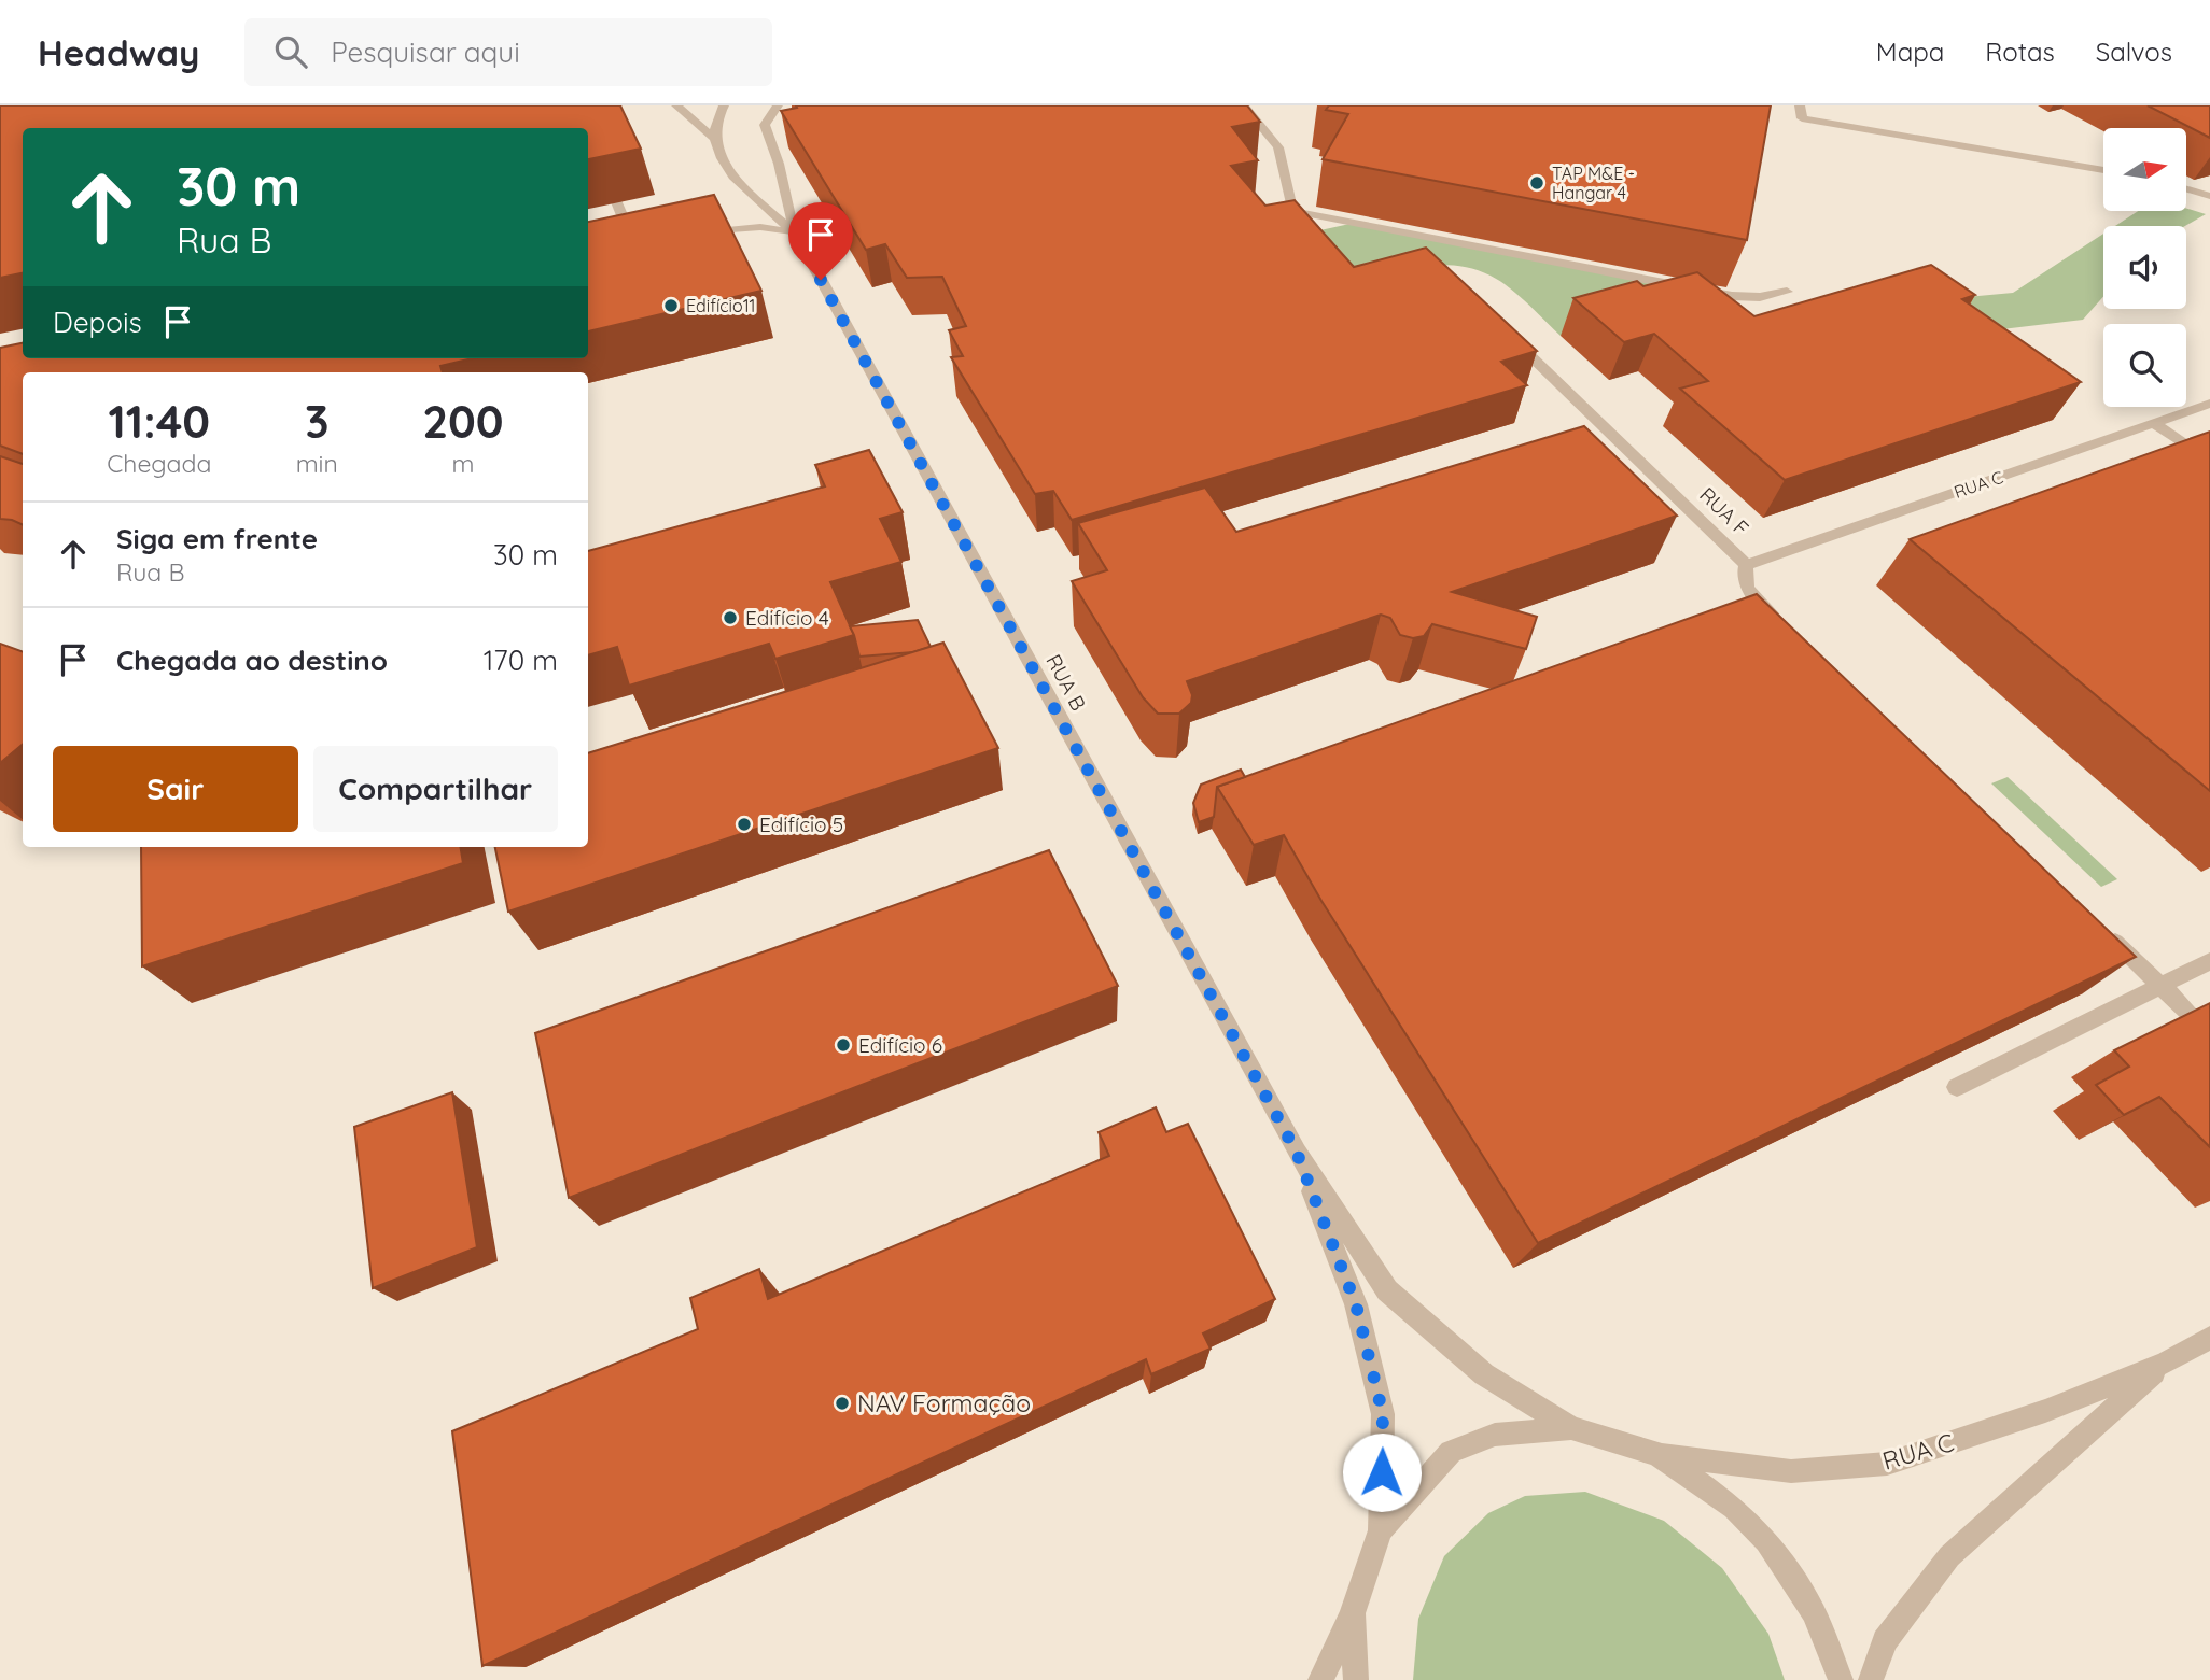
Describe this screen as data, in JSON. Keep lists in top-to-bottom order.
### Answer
{
  "streets": {
    "street": ["RUA C", "RUA F", "RUA B"]
  },
  "crossings": [
    ["RUA C", "RUA F"]
  ],
  "places": [
    "TAP M&E - Hangar 4",
    "Edifício11",
    "Edifício 4",
    "Edifício 5",
    "Edifício 6",
    "NAV Formação"
  ],
  "north": "right",
  "page": {
    "header": "Headway",
    "search": "Pesquisar aqui",
    "nav": ["Mapa", "Rotas", "Salvos"],
    "turn": ["30 m", "Rua B"],
    "then": "Depois",
    "eta": [
      "11:40",
      "Chegada",
      "3",
      "min",
      "200",
      "m"
    ],
    "list": [
      {
        "name": "Siga em frente",
        "note": "Rua B",
        "value": "30 m"
      },
      {
        "name": "Chegada ao destino",
        "value": "170 m"
      }
    ],
    "buttons": ["Sair", "Compartilhar"]
  }
}
